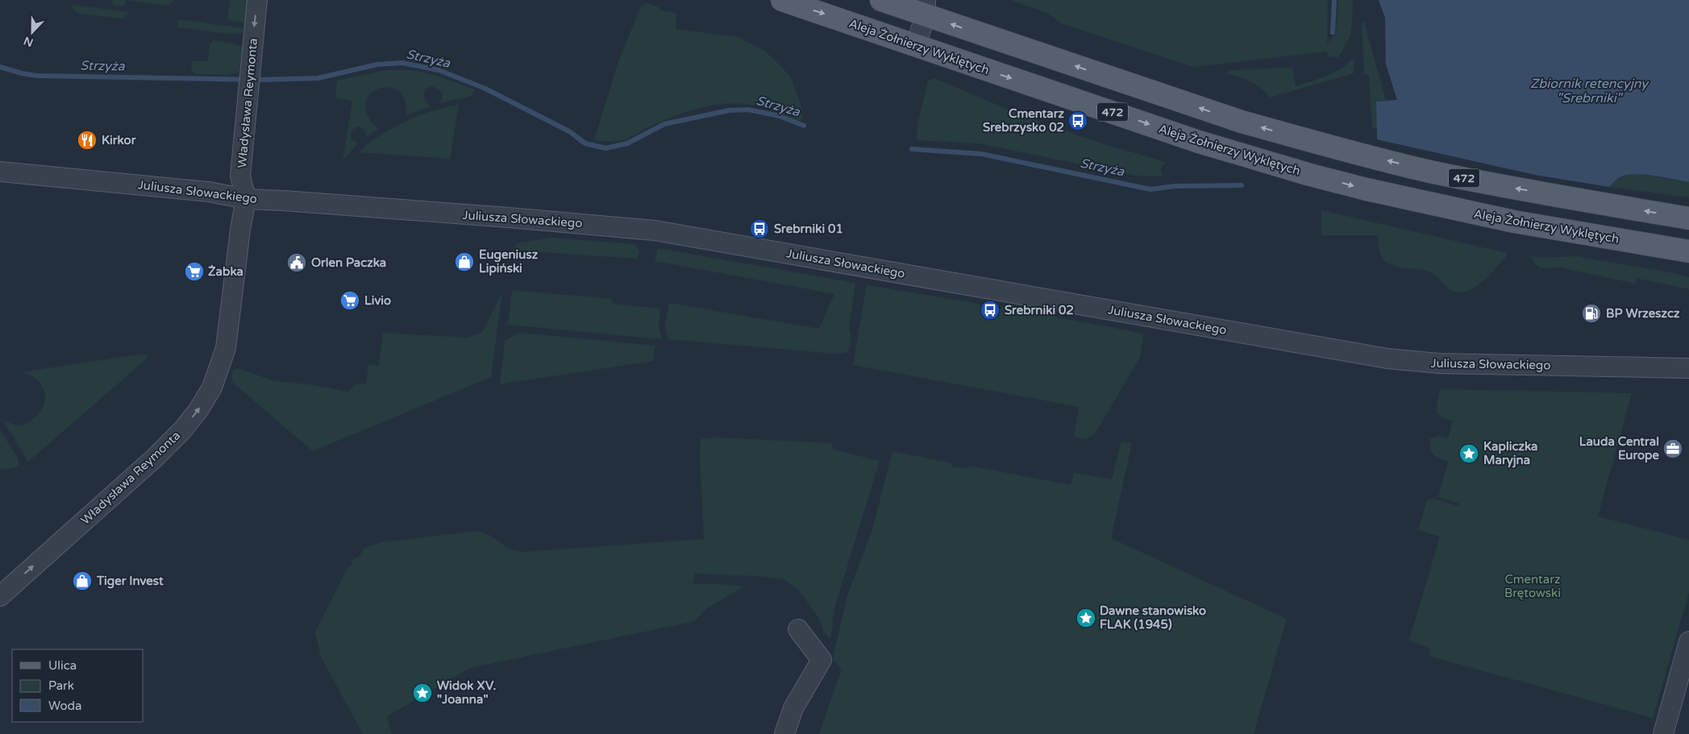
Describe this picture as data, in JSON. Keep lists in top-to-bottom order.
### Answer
{
  "streets": {
    "main road": ["Aleja Żołnierzy Wyklętych", "472"],
    "street": ["Władysława Reymonta", "Juliusza Słowackiego"]
  },
  "crossings": [
    ["Władysława Reymonta", "Juliusza Słowackiego"]
  ],
  "water": ["Strzyża", "Zbiornik retencyjny \"Srebrniki\""],
  "parks": ["Cmentarz Brętowski"],
  "places": {
    "bus stop": ["Cmentarz Srebrzysko 02", "Srebrniki 01", "Srebrniki 02"],
    "restaurant": ["Kirkor"],
    "shop": ["Eugeniusz Lipiński", "Tiger Invest"],
    "public building": ["Orlen Paczka"],
    "supermarket": ["Żabka", "Livio"],
    "fuel station": ["BP Wrzeszcz"],
    "office": ["Lauda Central Europe"],
    "place": ["Kapliczka Maryjna", "Dawne stanowisko FLAK (1945)", "Widok XV. \"Joanna\""]
  },
  "legend": ["Ulica", "Park", "Woda"],
  "north": "bottom"
}
